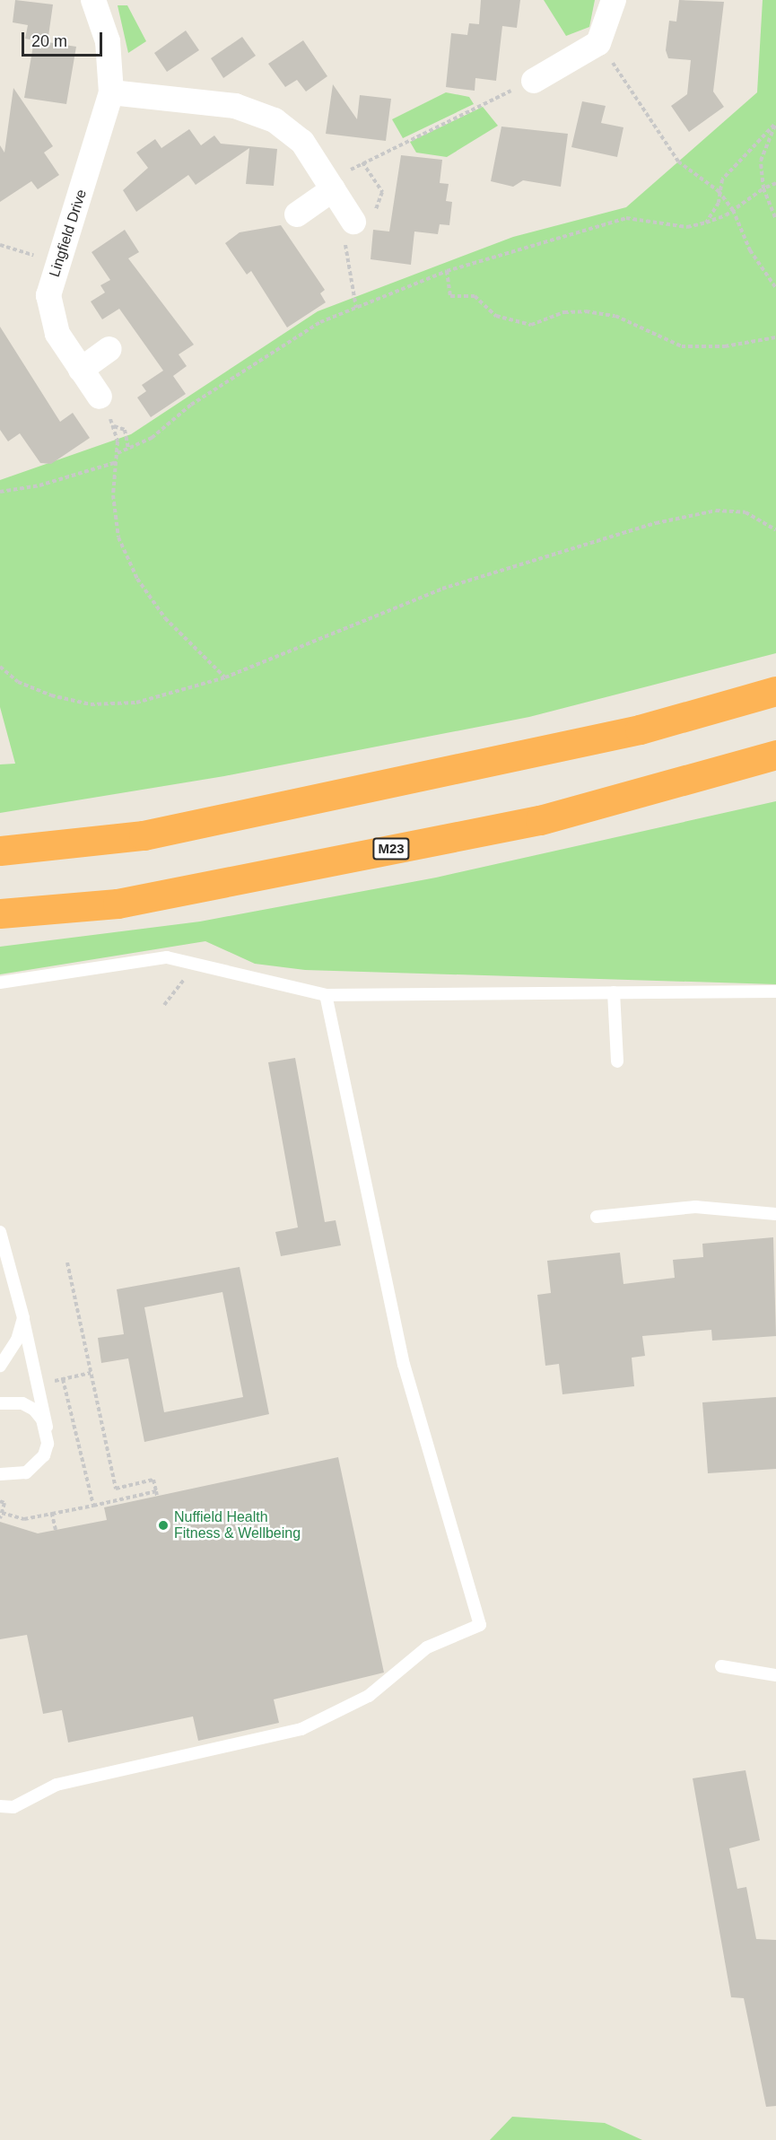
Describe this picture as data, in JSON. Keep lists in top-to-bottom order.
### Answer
{
  "streets": {
    "highway": ["M23"],
    "street": ["Lingfield Drive"]
  },
  "places": ["Nuffield Health Fitness & Wellbeing"],
  "scale_bar": "20 m"
}
